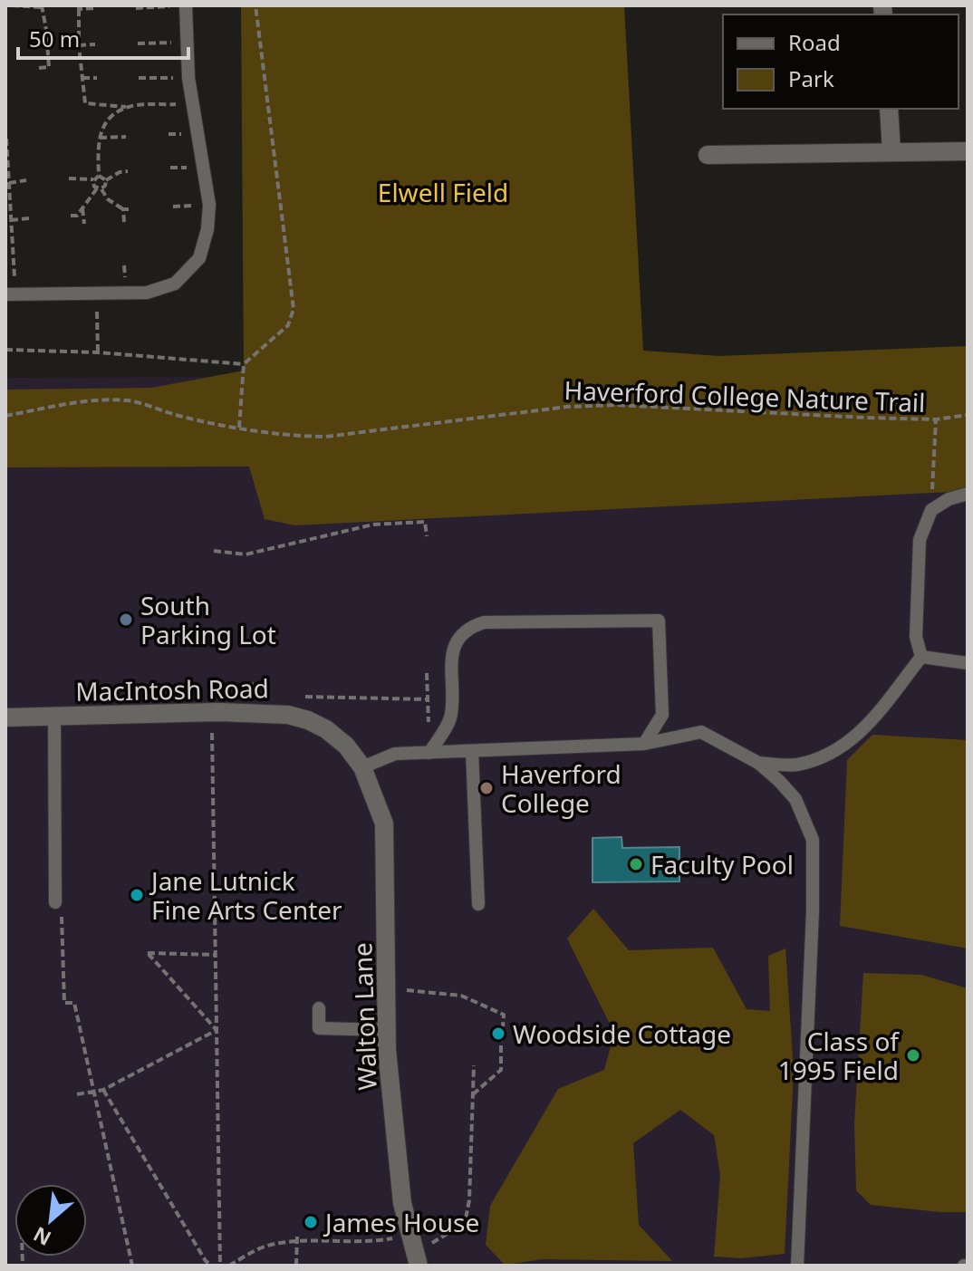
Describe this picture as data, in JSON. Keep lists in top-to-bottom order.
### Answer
{
  "streets": {
    "street": ["MacIntosh Road", "Walton Lane"],
    "path": ["Haverford College Nature Trail"]
  },
  "crossings": [
    ["MacIntosh Road", "Walton Lane"]
  ],
  "parks": ["Elwell Field"],
  "places": [
    "South Parking Lot",
    "Haverford College",
    "Faculty Pool",
    "Jane Lutnick Fine Arts Center",
    "Woodside Cottage",
    "Class of 1995 Field",
    "James House"
  ],
  "legend": ["Road", "Park"],
  "scale_bar": "50 m",
  "north": "bottom left"
}
